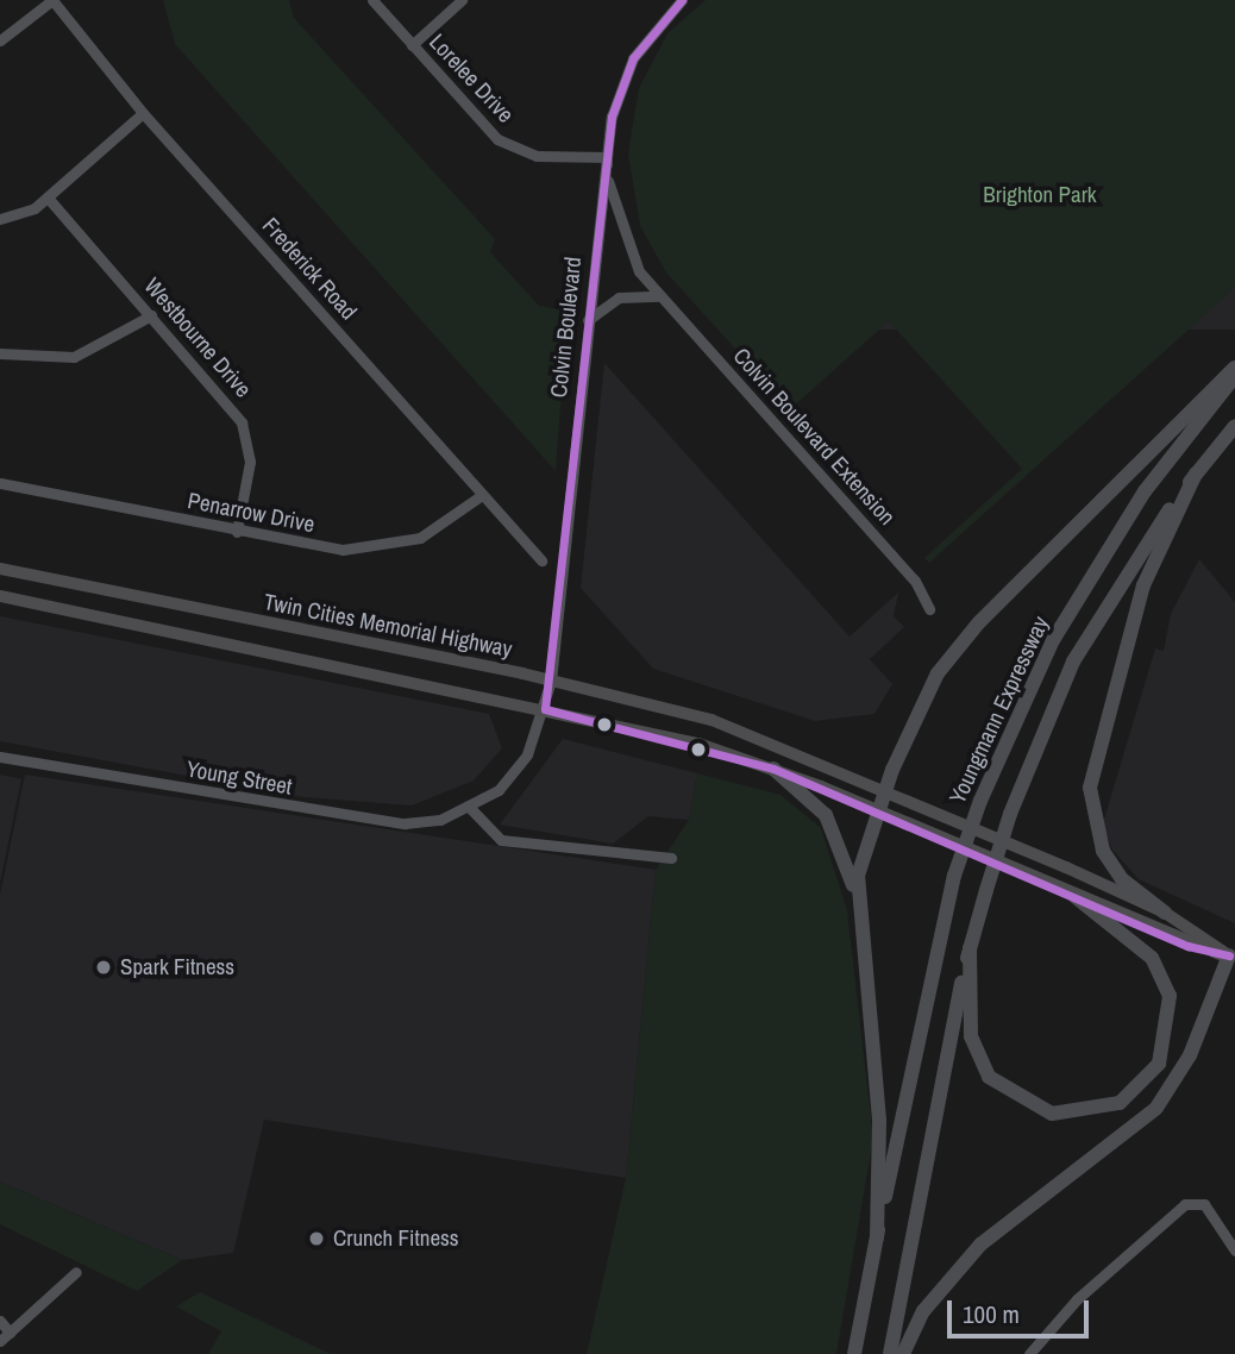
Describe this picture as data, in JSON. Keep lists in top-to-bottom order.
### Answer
{
  "streets": {
    "highway": ["Youngmann Expressway"],
    "main road": ["Twin Cities Memorial Highway"],
    "street": [
      "Lorelee Drive",
      "Frederick Road",
      "Colvin Boulevard",
      "Westbourne Drive",
      "Colvin Boulevard Extension",
      "Penarrow Drive",
      "Young Street"
    ]
  },
  "crossings": [
    ["Lorelee Drive", "Colvin Boulevard"],
    ["Lorelee Drive", "Colvin Boulevard Extension"],
    ["Frederick Road", "Penarrow Drive"],
    ["Colvin Boulevard", "Colvin Boulevard Extension"],
    ["Colvin Boulevard", "Twin Cities Memorial Highway"],
    ["Colvin Boulevard", "Young Street"],
    ["Westbourne Drive", "Penarrow Drive"],
    ["Twin Cities Memorial Highway", "Young Street"]
  ],
  "parks": ["Brighton Park"],
  "places": ["Spark Fitness", "Crunch Fitness"],
  "scale_bar": "100 m"
}
